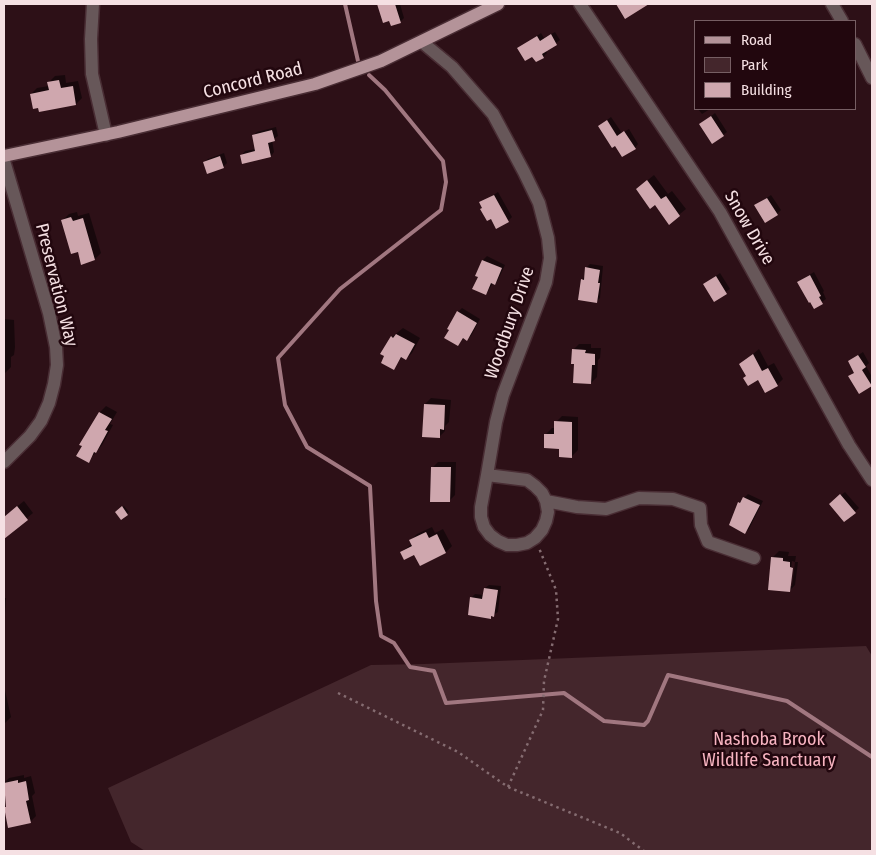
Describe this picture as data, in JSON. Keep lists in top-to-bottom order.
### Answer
{
  "streets": {
    "main road": ["Concord Road"],
    "street": ["Snow Drive", "Preservation Way", "Woodbury Drive"]
  },
  "crossings": [
    ["Concord Road", "Woodbury Drive"]
  ],
  "parks": ["Nashoba Brook Wildlife Sanctuary"],
  "legend": ["Road", "Park", "Building"]
}
